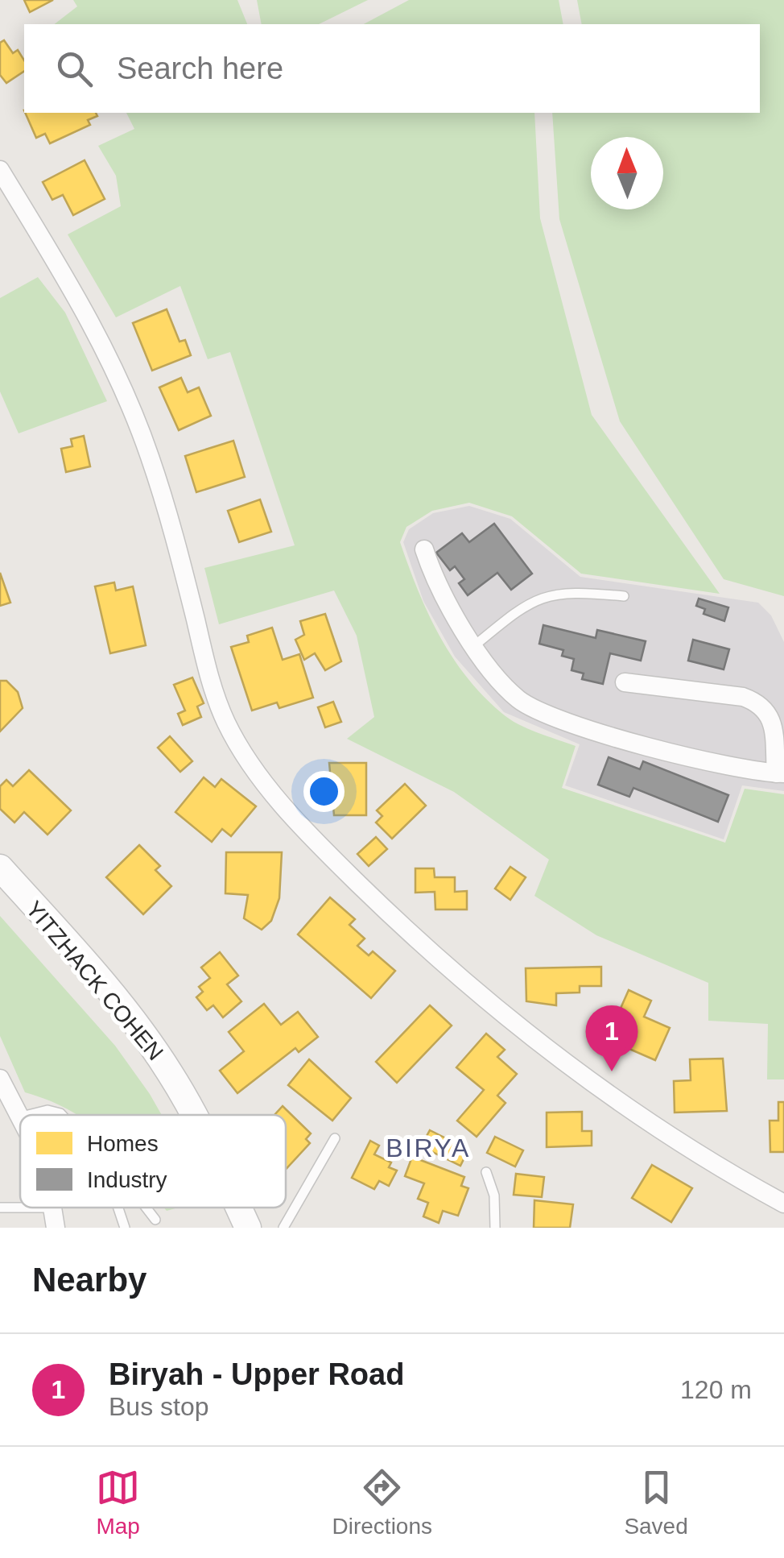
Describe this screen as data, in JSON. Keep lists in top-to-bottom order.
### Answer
{
  "streets": {
    "street": ["YITZHACK COHEN"]
  },
  "districts": ["BIRYA"],
  "legend": ["Homes", "Industry"],
  "north": "top",
  "page": {
    "search": "Search here",
    "pins": "1",
    "heading": "Nearby",
    "list": [
      {
        "mark": "1",
        "name": "Biryah - Upper Road",
        "note": "Bus stop",
        "value": "120 m"
      }
    ],
    "nav": ["Map", "Directions", "Saved"]
  }
}
